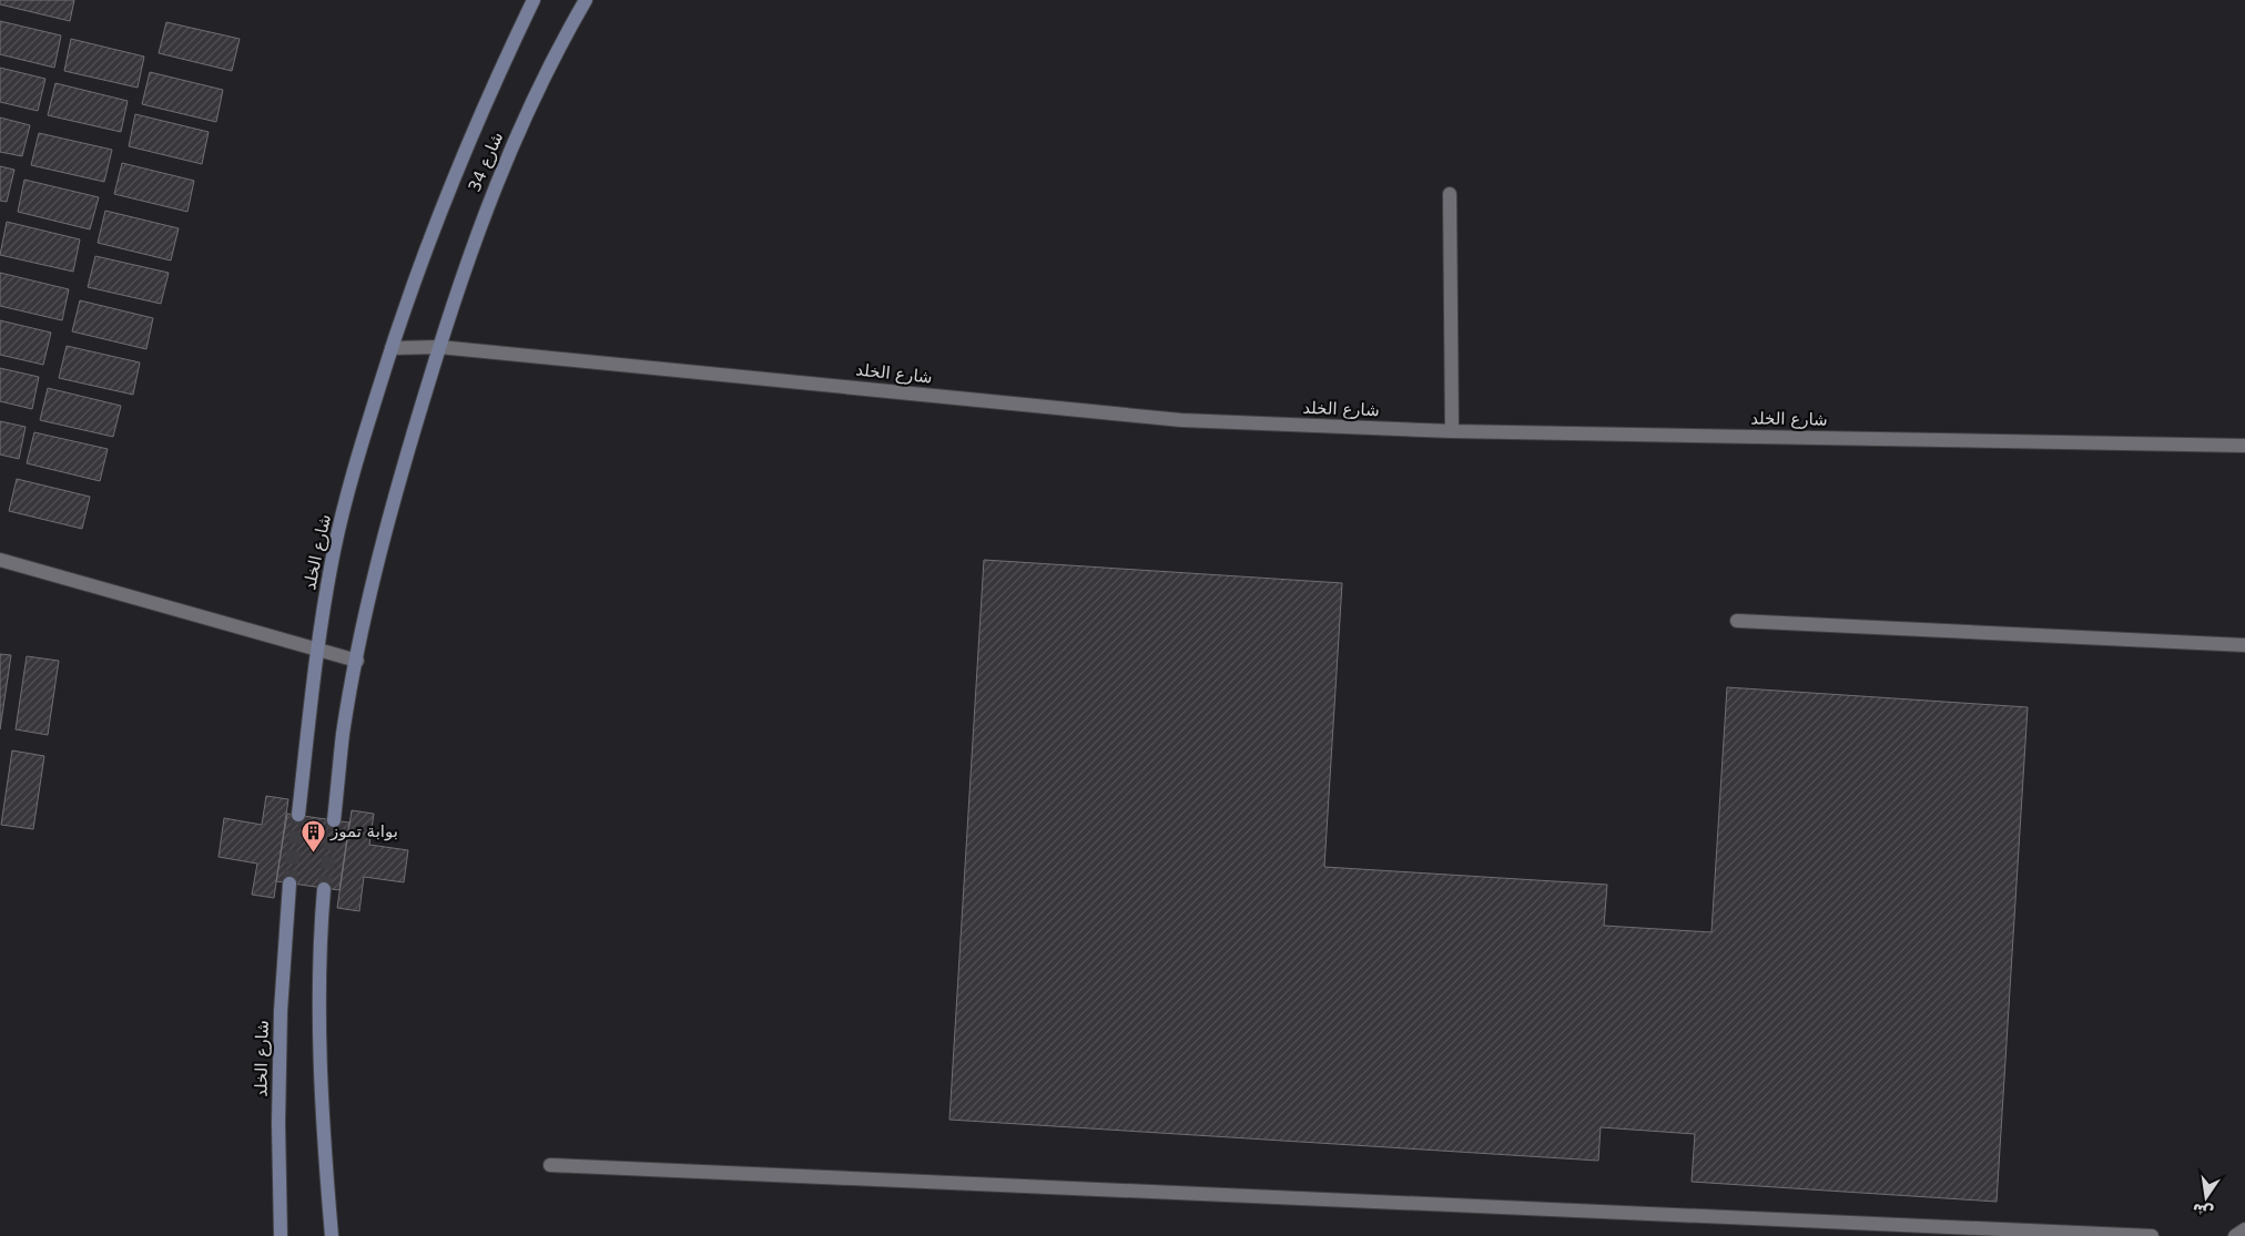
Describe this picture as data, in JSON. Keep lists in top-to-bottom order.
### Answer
{
  "streets": {
    "main road": ["شارع 34", "شارع الخلد"]
  },
  "crossings": [
    ["شارع 34", "شارع الخلد"]
  ],
  "places": {
    "building": ["بوابة تموز"]
  },
  "north": "bottom"
}
